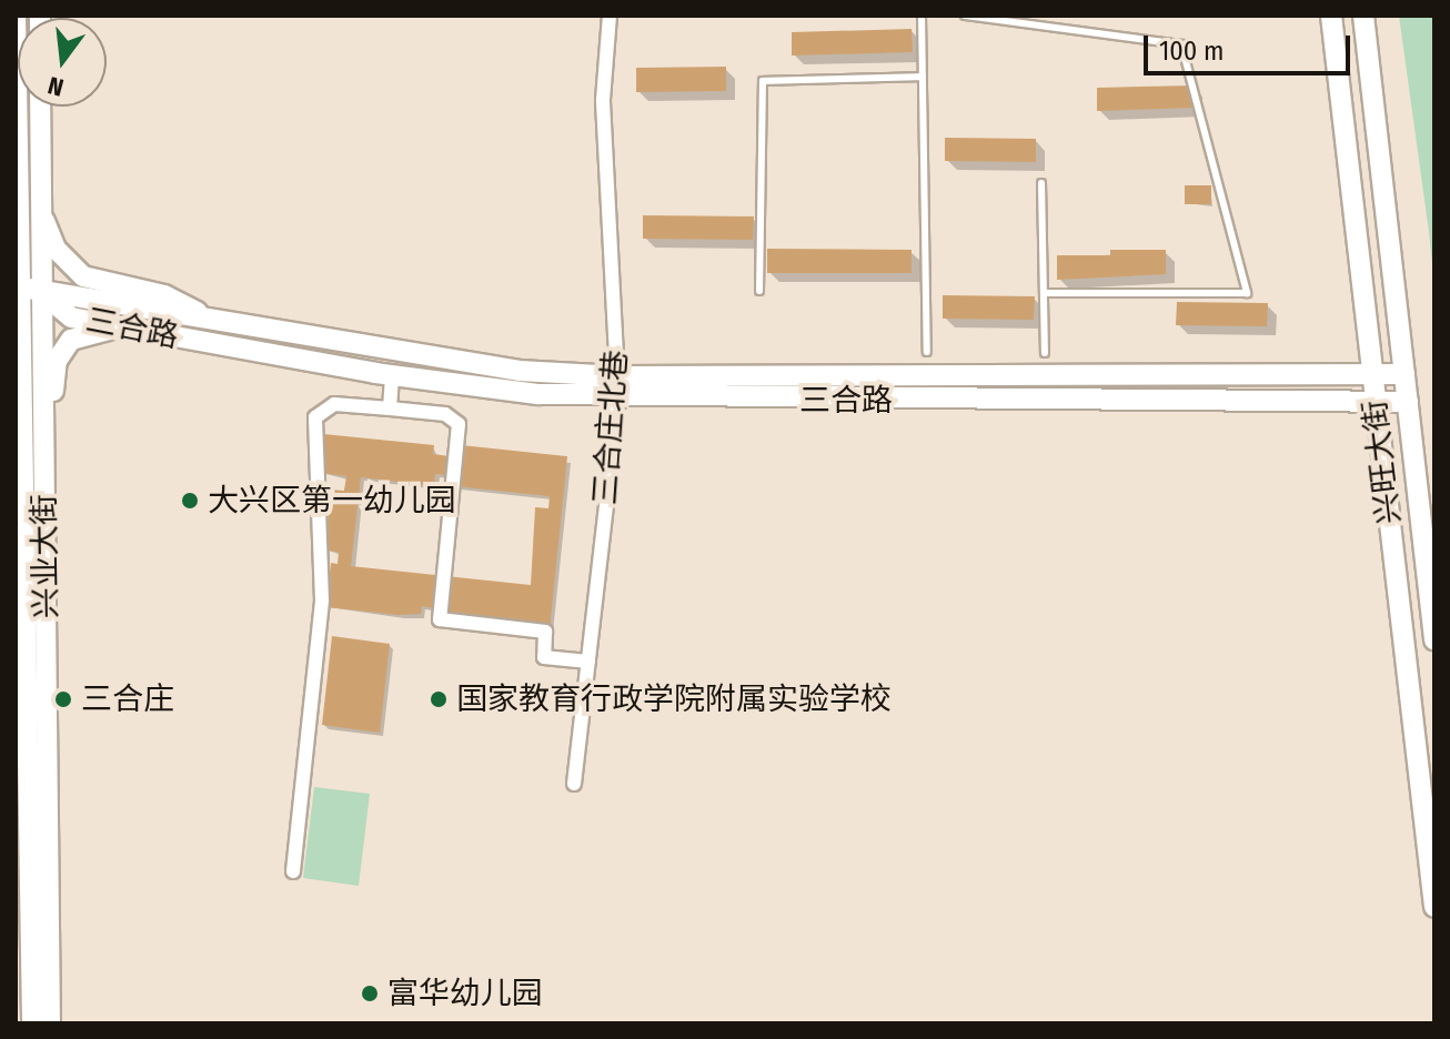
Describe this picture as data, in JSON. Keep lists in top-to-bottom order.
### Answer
{
  "streets": {
    "main road": ["三合路", "兴旺大街", "兴业大街"],
    "street": ["三合庄北巷"]
  },
  "crossings": [
    ["三合路", "三合庄北巷"],
    ["三合路", "兴旺大街"],
    ["三合路", "兴业大街"]
  ],
  "places": [
    "大兴区第一幼儿园",
    "三合庄",
    "国家教育行政学院附属实验学校",
    "富华幼儿园"
  ],
  "scale_bar": "100 m",
  "north": "bottom"
}
